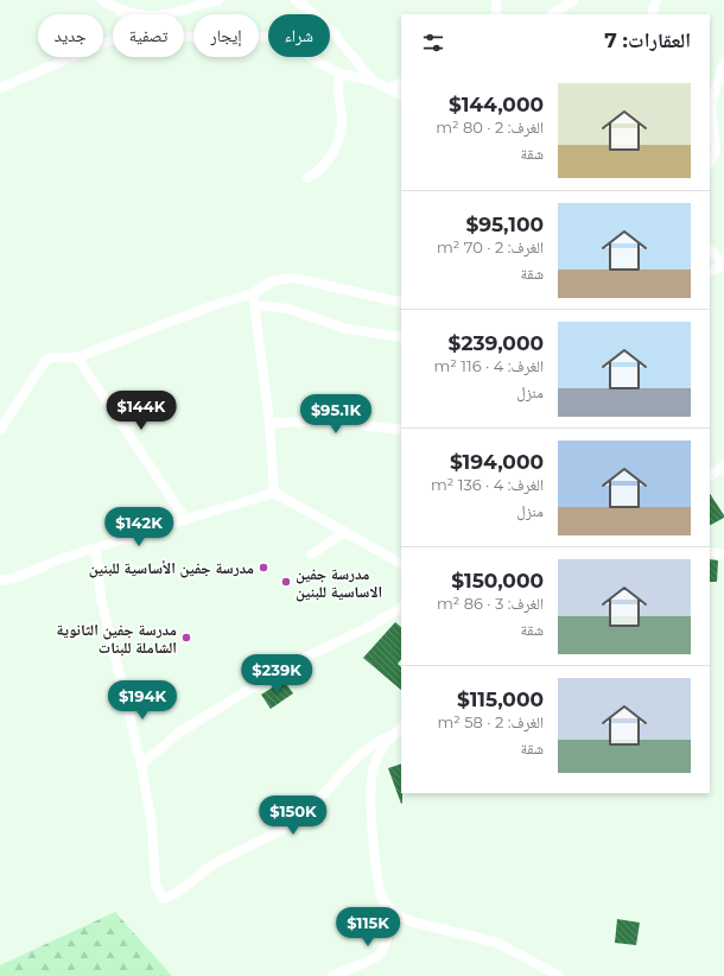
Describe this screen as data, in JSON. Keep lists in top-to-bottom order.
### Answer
{
  "places": ["مدرسة جفين الأساسية للبنين", "مدرسة جفين الاساسية للبنين", "مدرسة جفين الثانوية الشاملة للبنات"],
  "page": {
    "chip": [
      "شراء",
      "إيجار",
      "تصفية",
      "جديد"
    ],
    "heading": "العقارات: 7",
    "list": [
      {
        "name": "$144,000",
        "note": "الغرف: 2 · 80 m² · شقة"
      },
      {
        "name": "$95,100",
        "note": "الغرف: 2 · 70 m² · شقة"
      },
      {
        "name": "$239,000",
        "note": "الغرف: 4 · 116 m² · منزل"
      },
      {
        "name": "$194,000",
        "note": "الغرف: 4 · 136 m² · منزل"
      },
      {
        "name": "$150,000",
        "note": "الغرف: 3 · 86 m² · شقة"
      },
      {
        "name": "$115,000",
        "note": "الغرف: 2 · 58 m² · شقة"
      }
    ],
    "price": [
      "$144K",
      "$95.1K",
      "$142K",
      "$239K",
      "$194K",
      "$150K",
      "$115K"
    ]
  }
}
